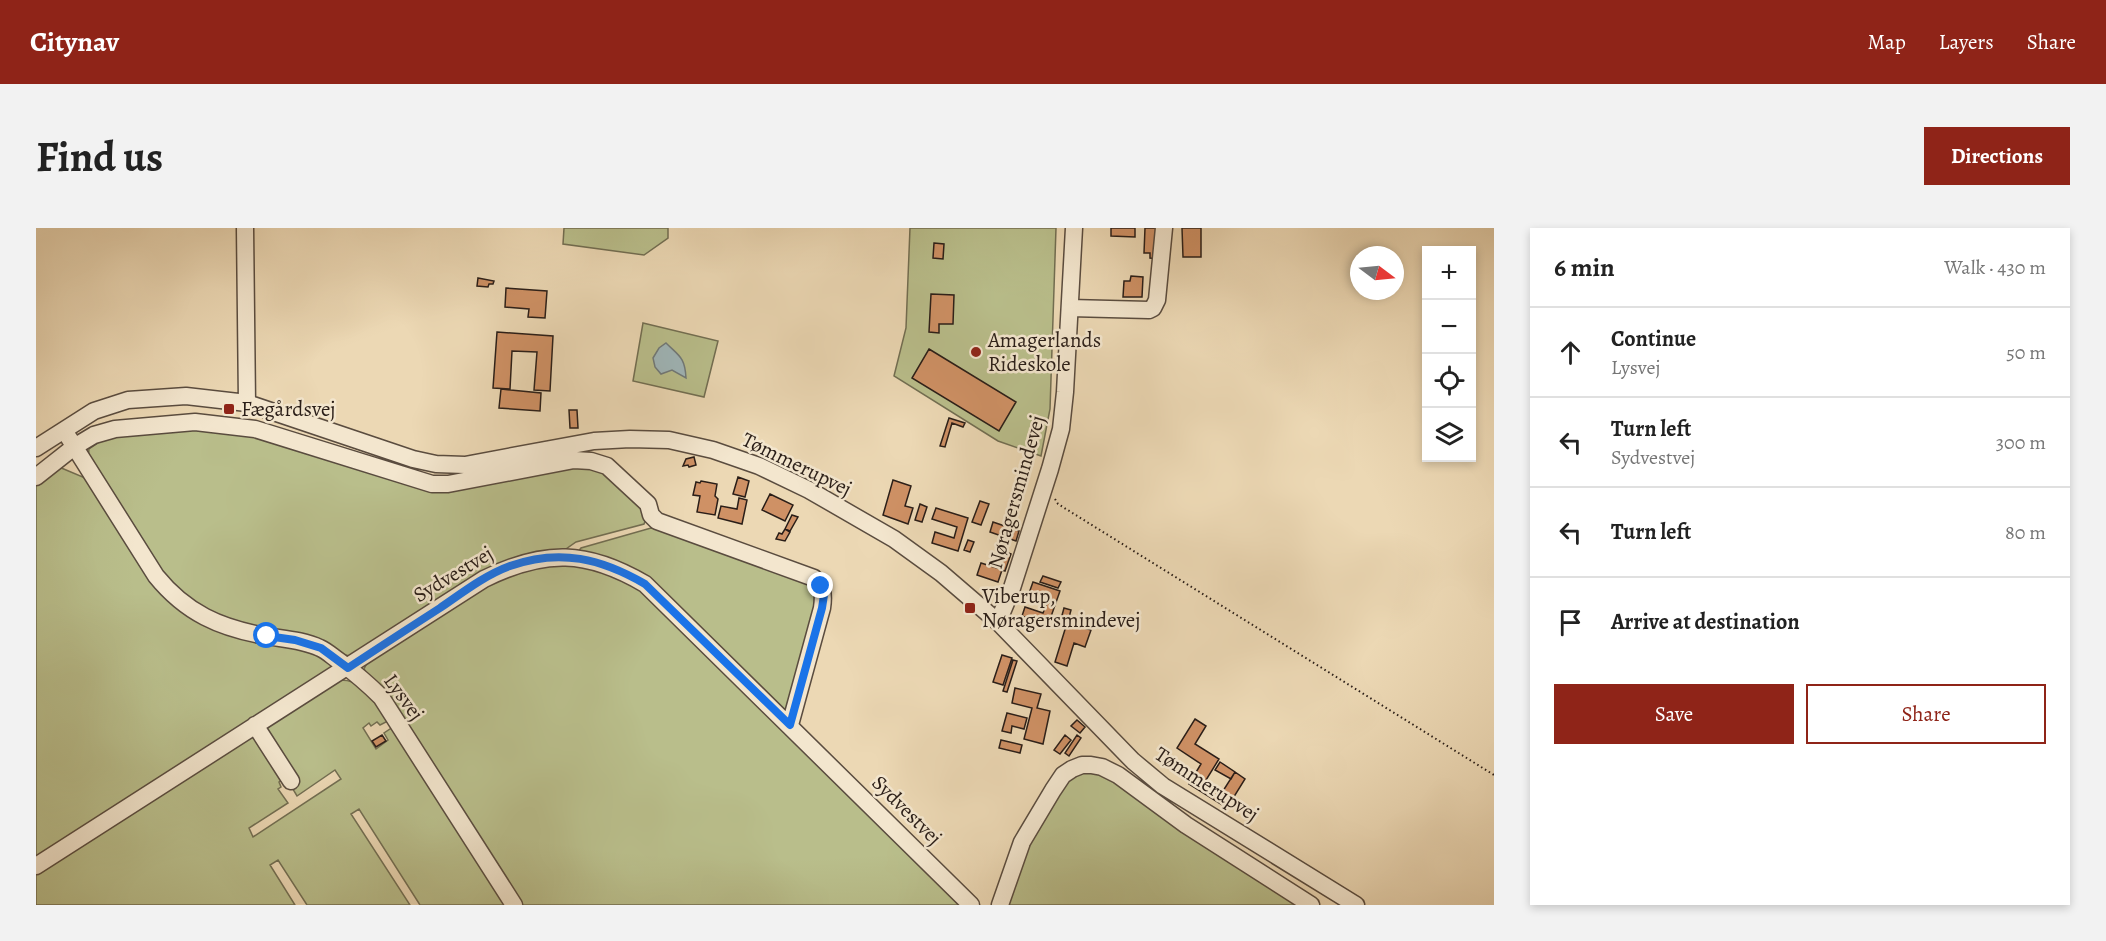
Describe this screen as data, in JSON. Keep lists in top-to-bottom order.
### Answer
{
  "streets": {
    "street": [
      "Tømmerupvej",
      "Nøragersmindevej",
      "Sydvestvej",
      "Lysvej"
    ]
  },
  "crossings": [
    ["Tømmerupvej", "Nøragersmindevej"],
    ["Tømmerupvej", "Lysvej"],
    ["Sydvestvej", "Lysvej"]
  ],
  "places": {
    "other": ["Amagerlands Rideskole"],
    "transit": ["Fægårdsvej", "Viberup, Nøragersmindevej"]
  },
  "north": "right",
  "page": {
    "header": "Citynav",
    "nav": ["Map", "Layers", "Share"],
    "buttons": [
      "Directions",
      ["Save", "Share"]
    ],
    "title": "Find us",
    "heading": ["6 min", "Walk · 430 m"],
    "map_buttons": ["+", "−"],
    "list": [
      ["Continue", "Lysvej", "50 m"],
      ["Turn left", "Sydvestvej", "300 m"],
      ["Turn left", "80 m"],
      "Arrive at destination"
    ]
  }
}
